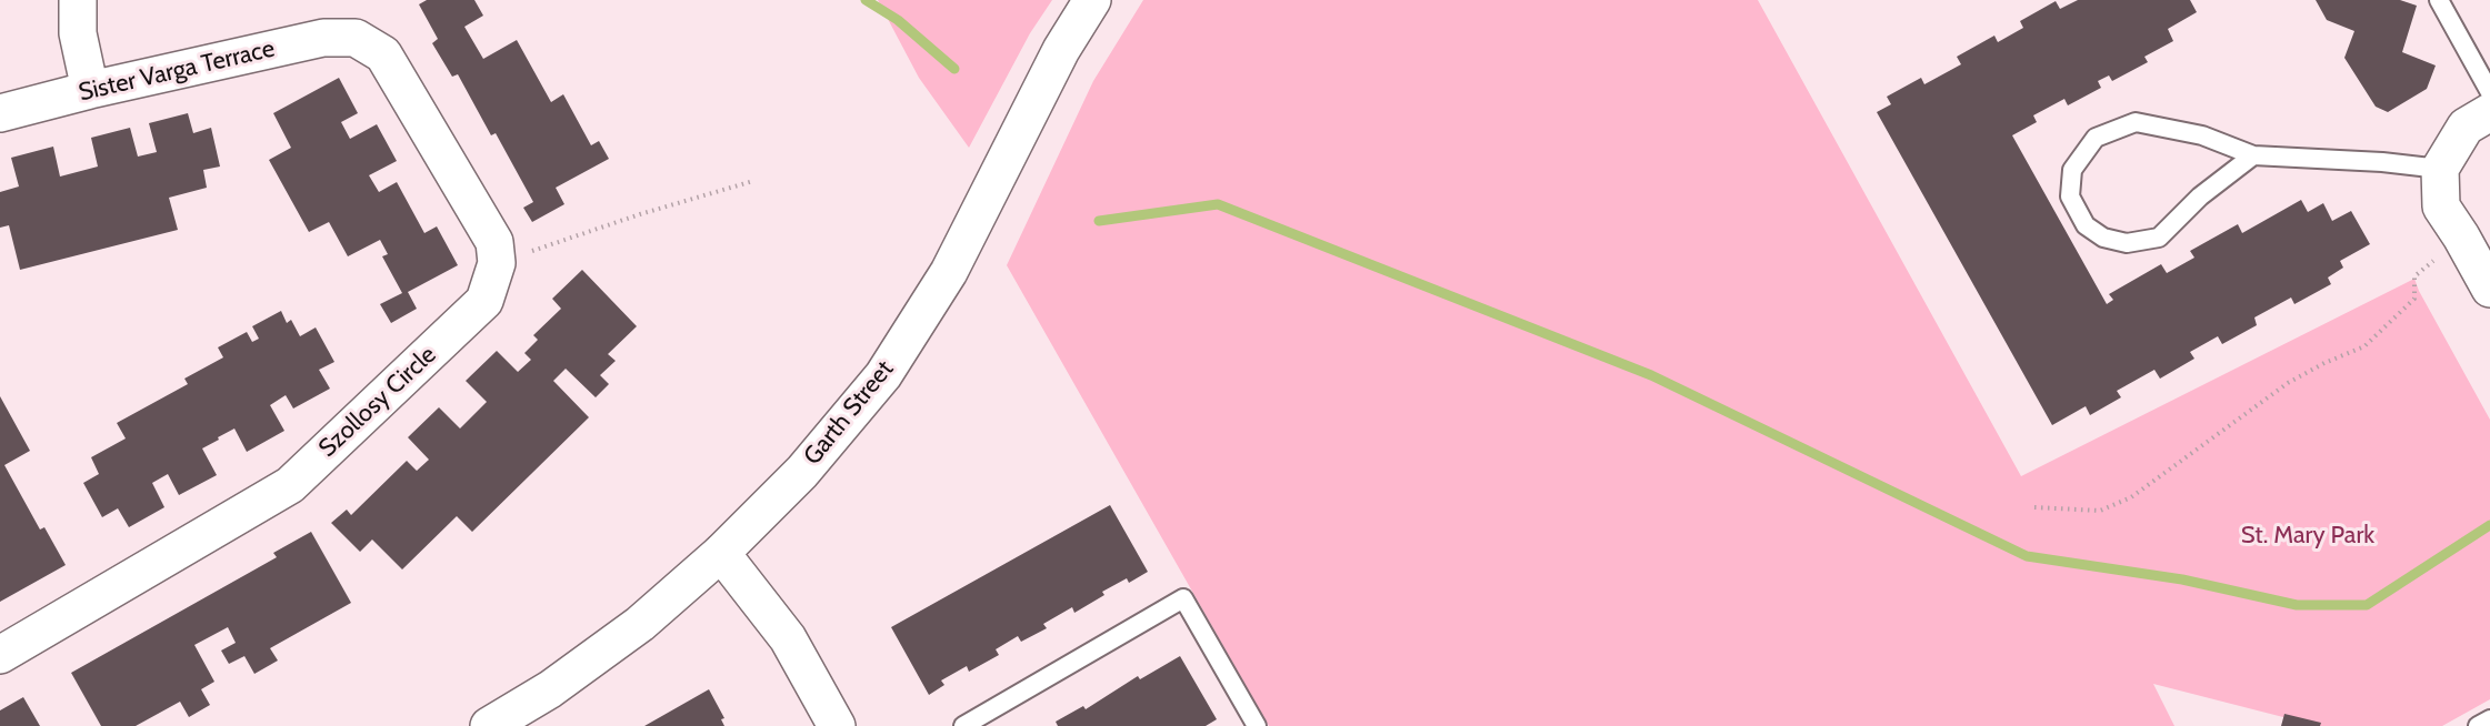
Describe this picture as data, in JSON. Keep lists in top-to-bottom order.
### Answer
{
  "streets": {
    "street": ["Sister Varga Terrace", "Szollosy Circle", "Garth Street"]
  },
  "crossings": [
    ["Sister Varga Terrace", "Szollosy Circle"]
  ],
  "parks": ["St. Mary Park"]
}
